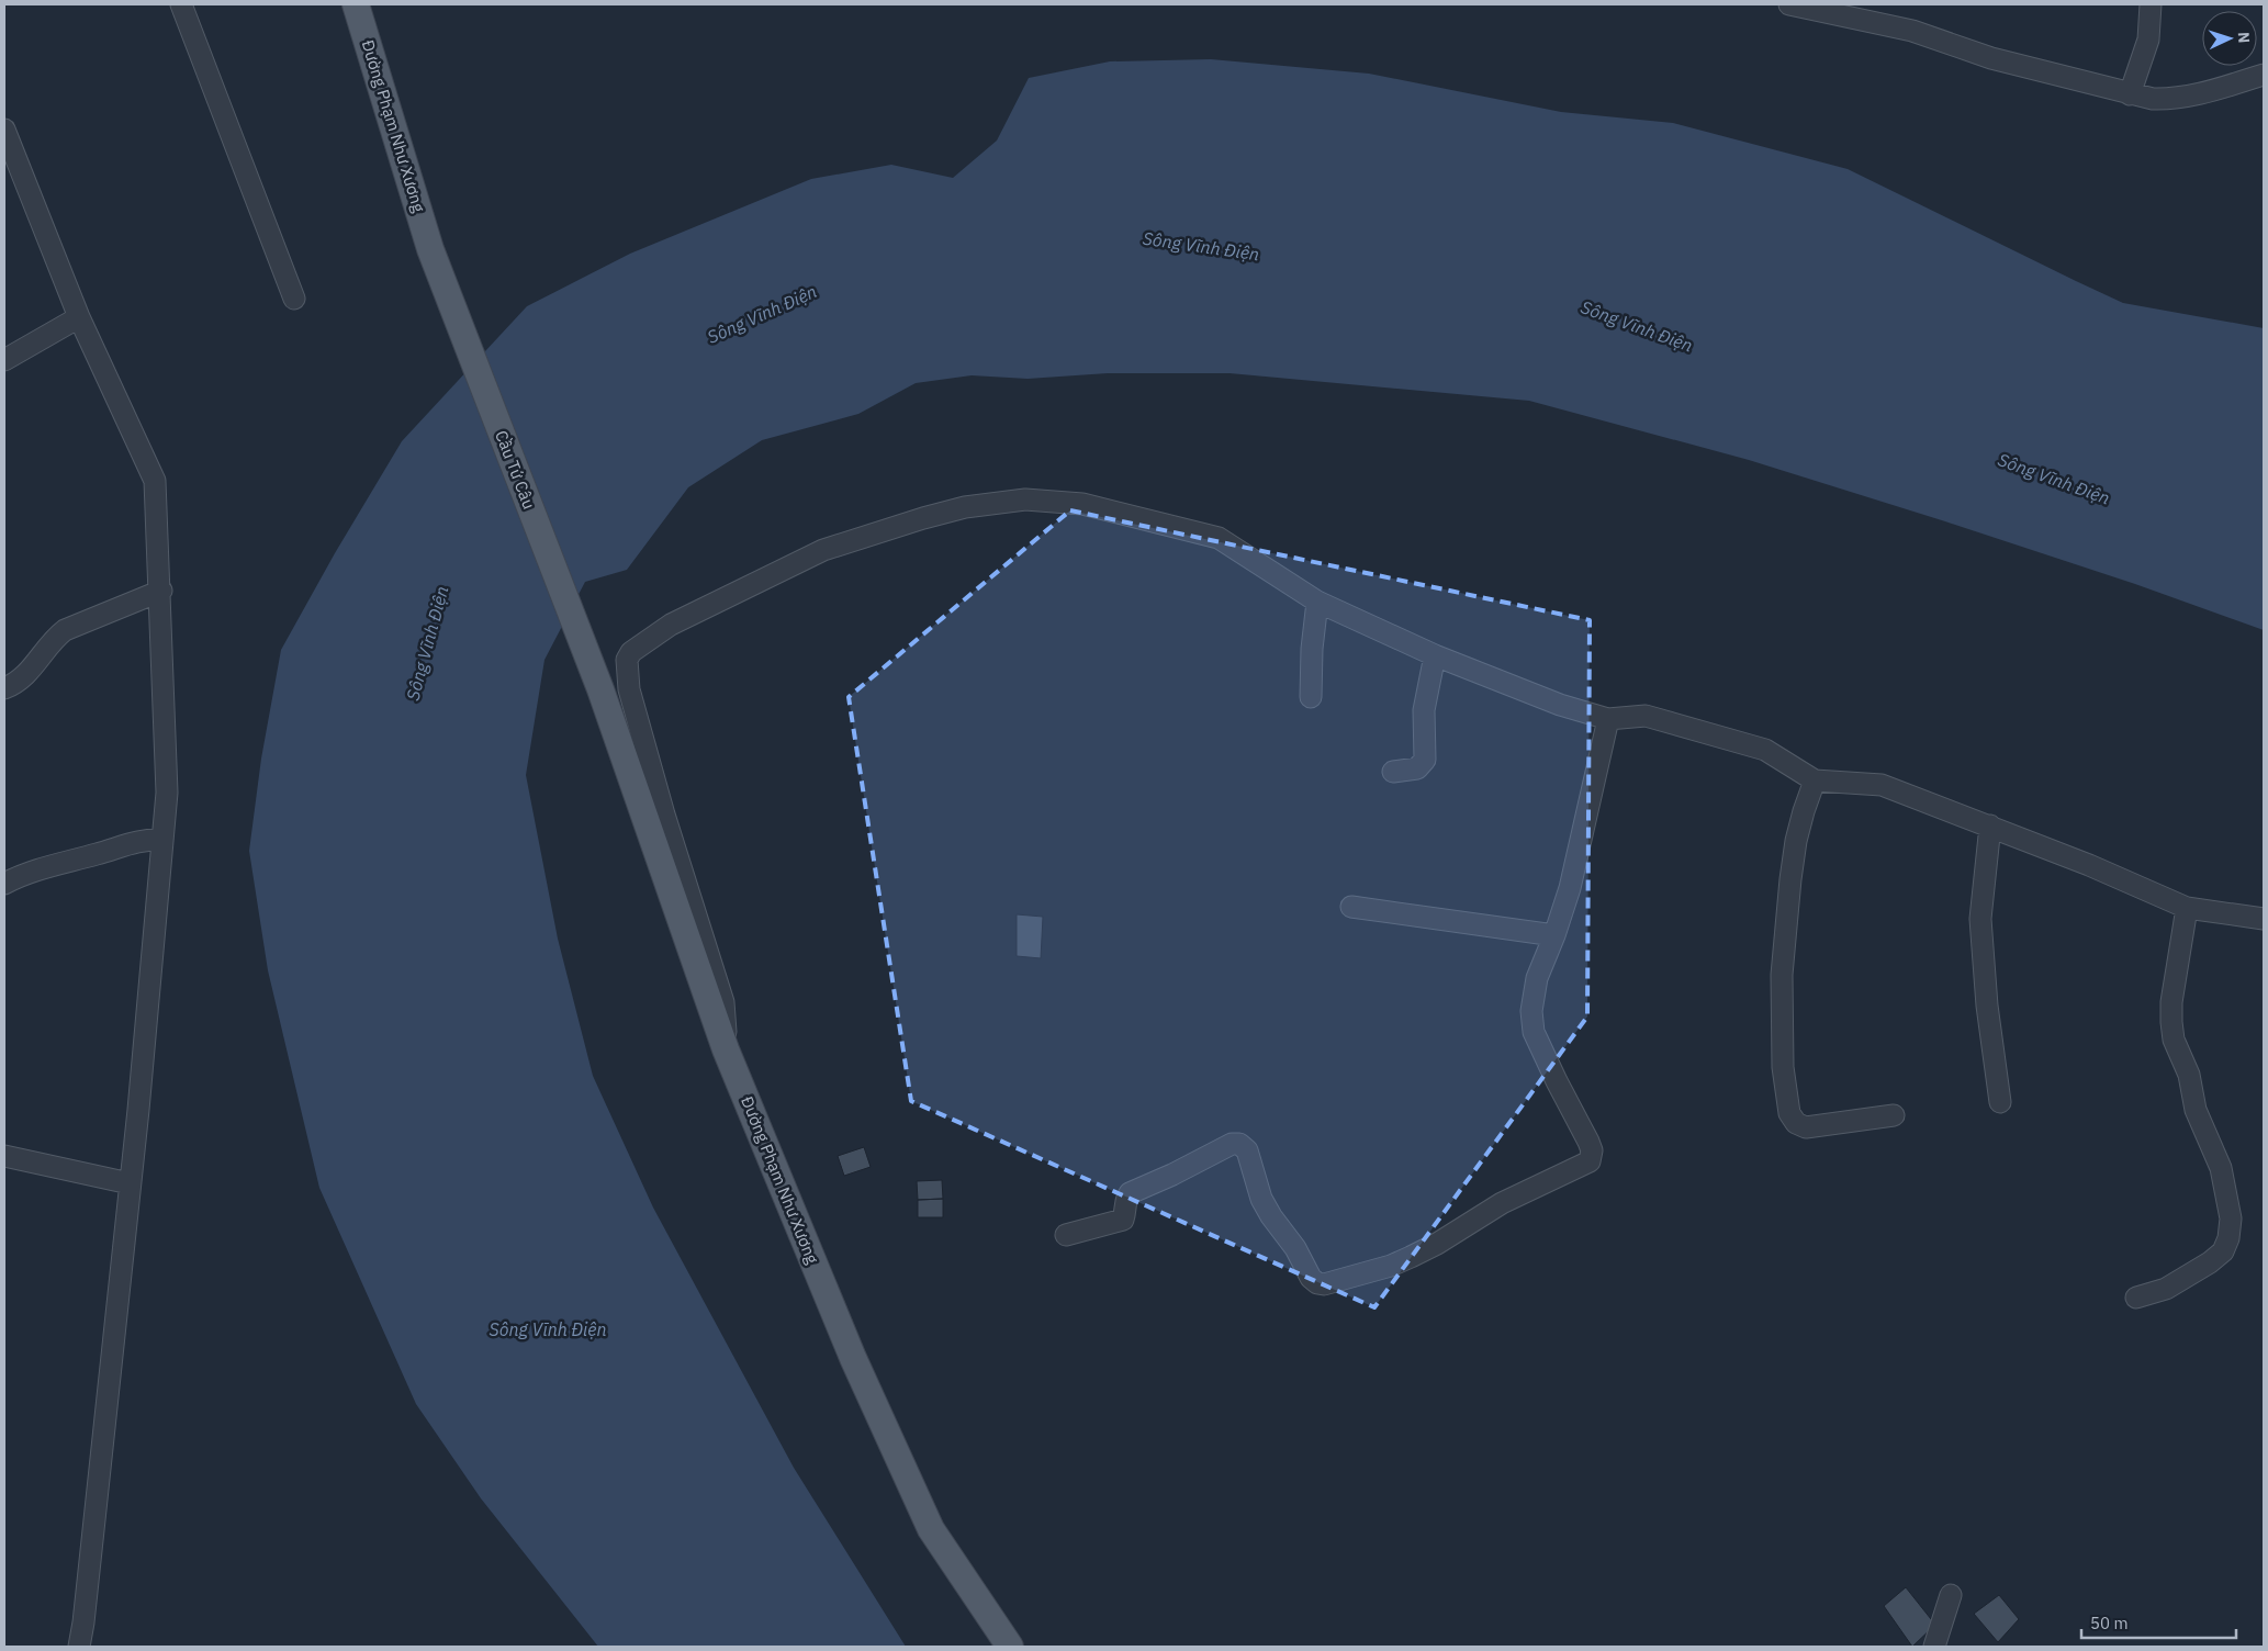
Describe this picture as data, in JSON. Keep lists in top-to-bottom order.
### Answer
{
  "streets": {
    "main road": ["Đường Phạm Như Xương", "Cầu Tứ Câu"]
  },
  "crossings": [
    ["Đường Phạm Như Xương", "Cầu Tứ Câu"]
  ],
  "water": ["Sông Vĩnh Điện"],
  "scale_bar": "50 m",
  "north": "right"
}
